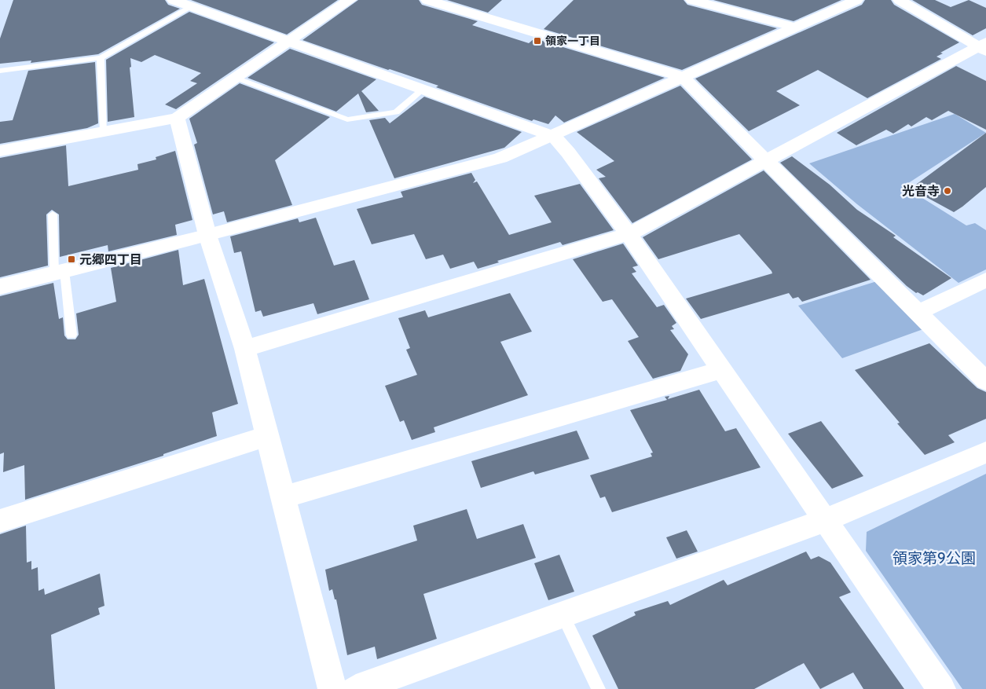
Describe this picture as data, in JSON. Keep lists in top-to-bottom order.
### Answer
{
  "parks": ["領家第9公園"],
  "places": {
    "transit": ["領家一丁目", "元郷四丁目"],
    "other": ["光音寺"]
  }
}
